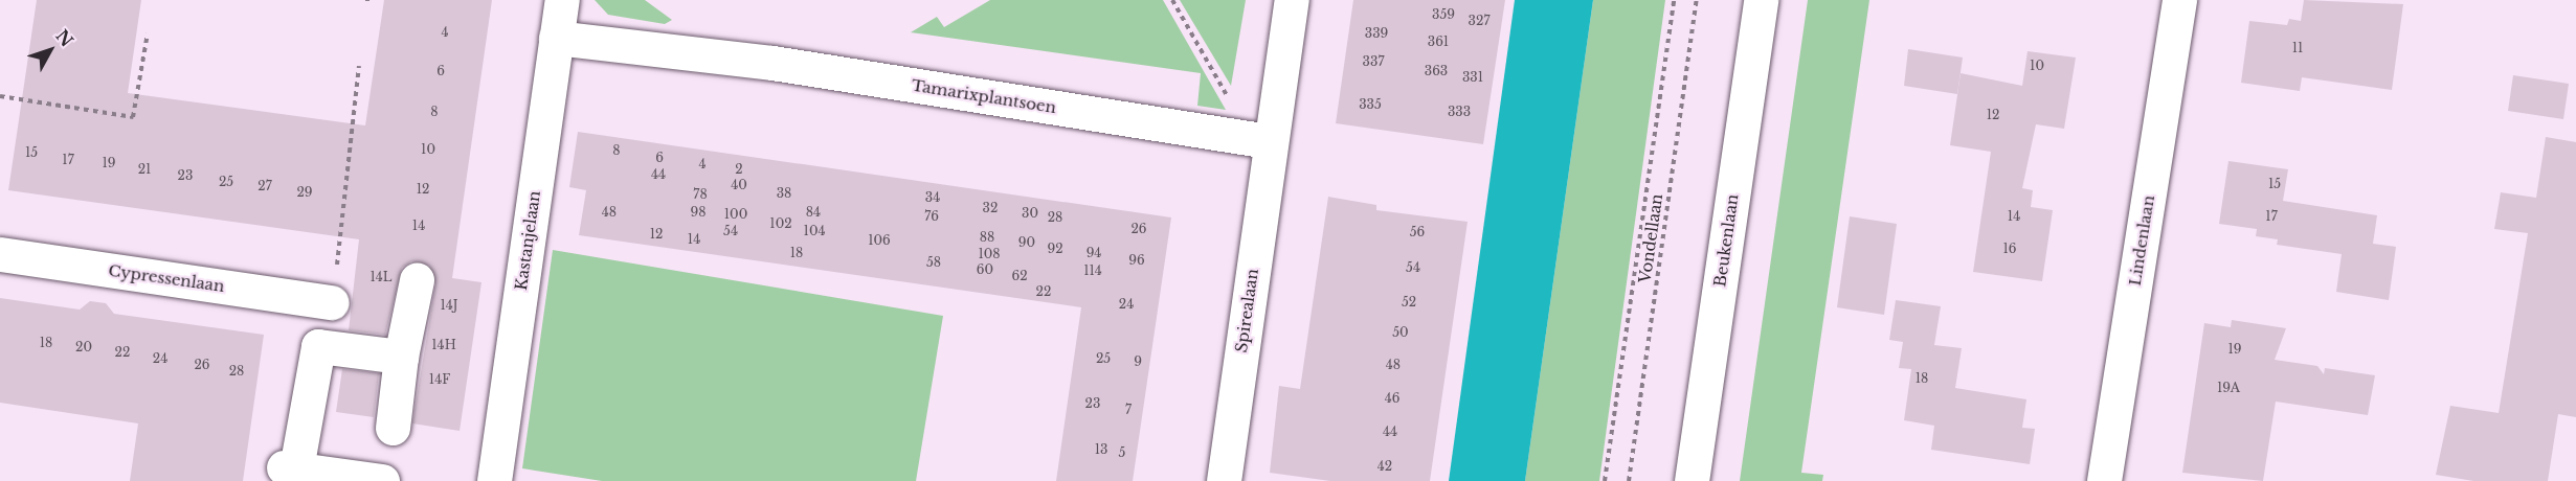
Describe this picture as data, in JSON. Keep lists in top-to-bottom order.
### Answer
{
  "streets": {
    "street": [
      "Tamarixplantsoen",
      "Kastanjelaan",
      "Beukenlaan",
      "Lindenlaan",
      "Cypressenlaan",
      "Spirealaan"
    ],
    "path": ["Vondellaan"]
  },
  "crossings": [
    ["Tamarixplantsoen", "Kastanjelaan"],
    ["Tamarixplantsoen", "Spirealaan"]
  ],
  "house_numbers": [
    "359",
    "327",
    "4",
    "339",
    "361",
    "11",
    "337",
    "10",
    "6",
    "363",
    "331",
    "335",
    "8",
    "333",
    "12",
    "10",
    "8",
    "15",
    "6",
    "17",
    "19",
    "4",
    "21",
    "2",
    "44",
    "23",
    "25",
    "15",
    "40",
    "27",
    "12",
    "29",
    "38",
    "78",
    "34",
    "32",
    "48",
    "98",
    "84",
    "30",
    "100",
    "76",
    "14",
    "17",
    "28",
    "102",
    "14",
    "26",
    "54",
    "104",
    "56",
    "12",
    "88",
    "14",
    "106",
    "90",
    "92",
    "16",
    "18",
    "94",
    "108",
    "96",
    "58",
    "54",
    "60",
    "114",
    "62",
    "14L",
    "22",
    "52",
    "24",
    "14J",
    "50",
    "18",
    "14H",
    "20",
    "19",
    "22",
    "24",
    "25",
    "9",
    "26",
    "48",
    "28",
    "18",
    "14F",
    "19A",
    "46",
    "23",
    "7",
    "44",
    "13",
    "5",
    "42"
  ],
  "north": "top right"
}
